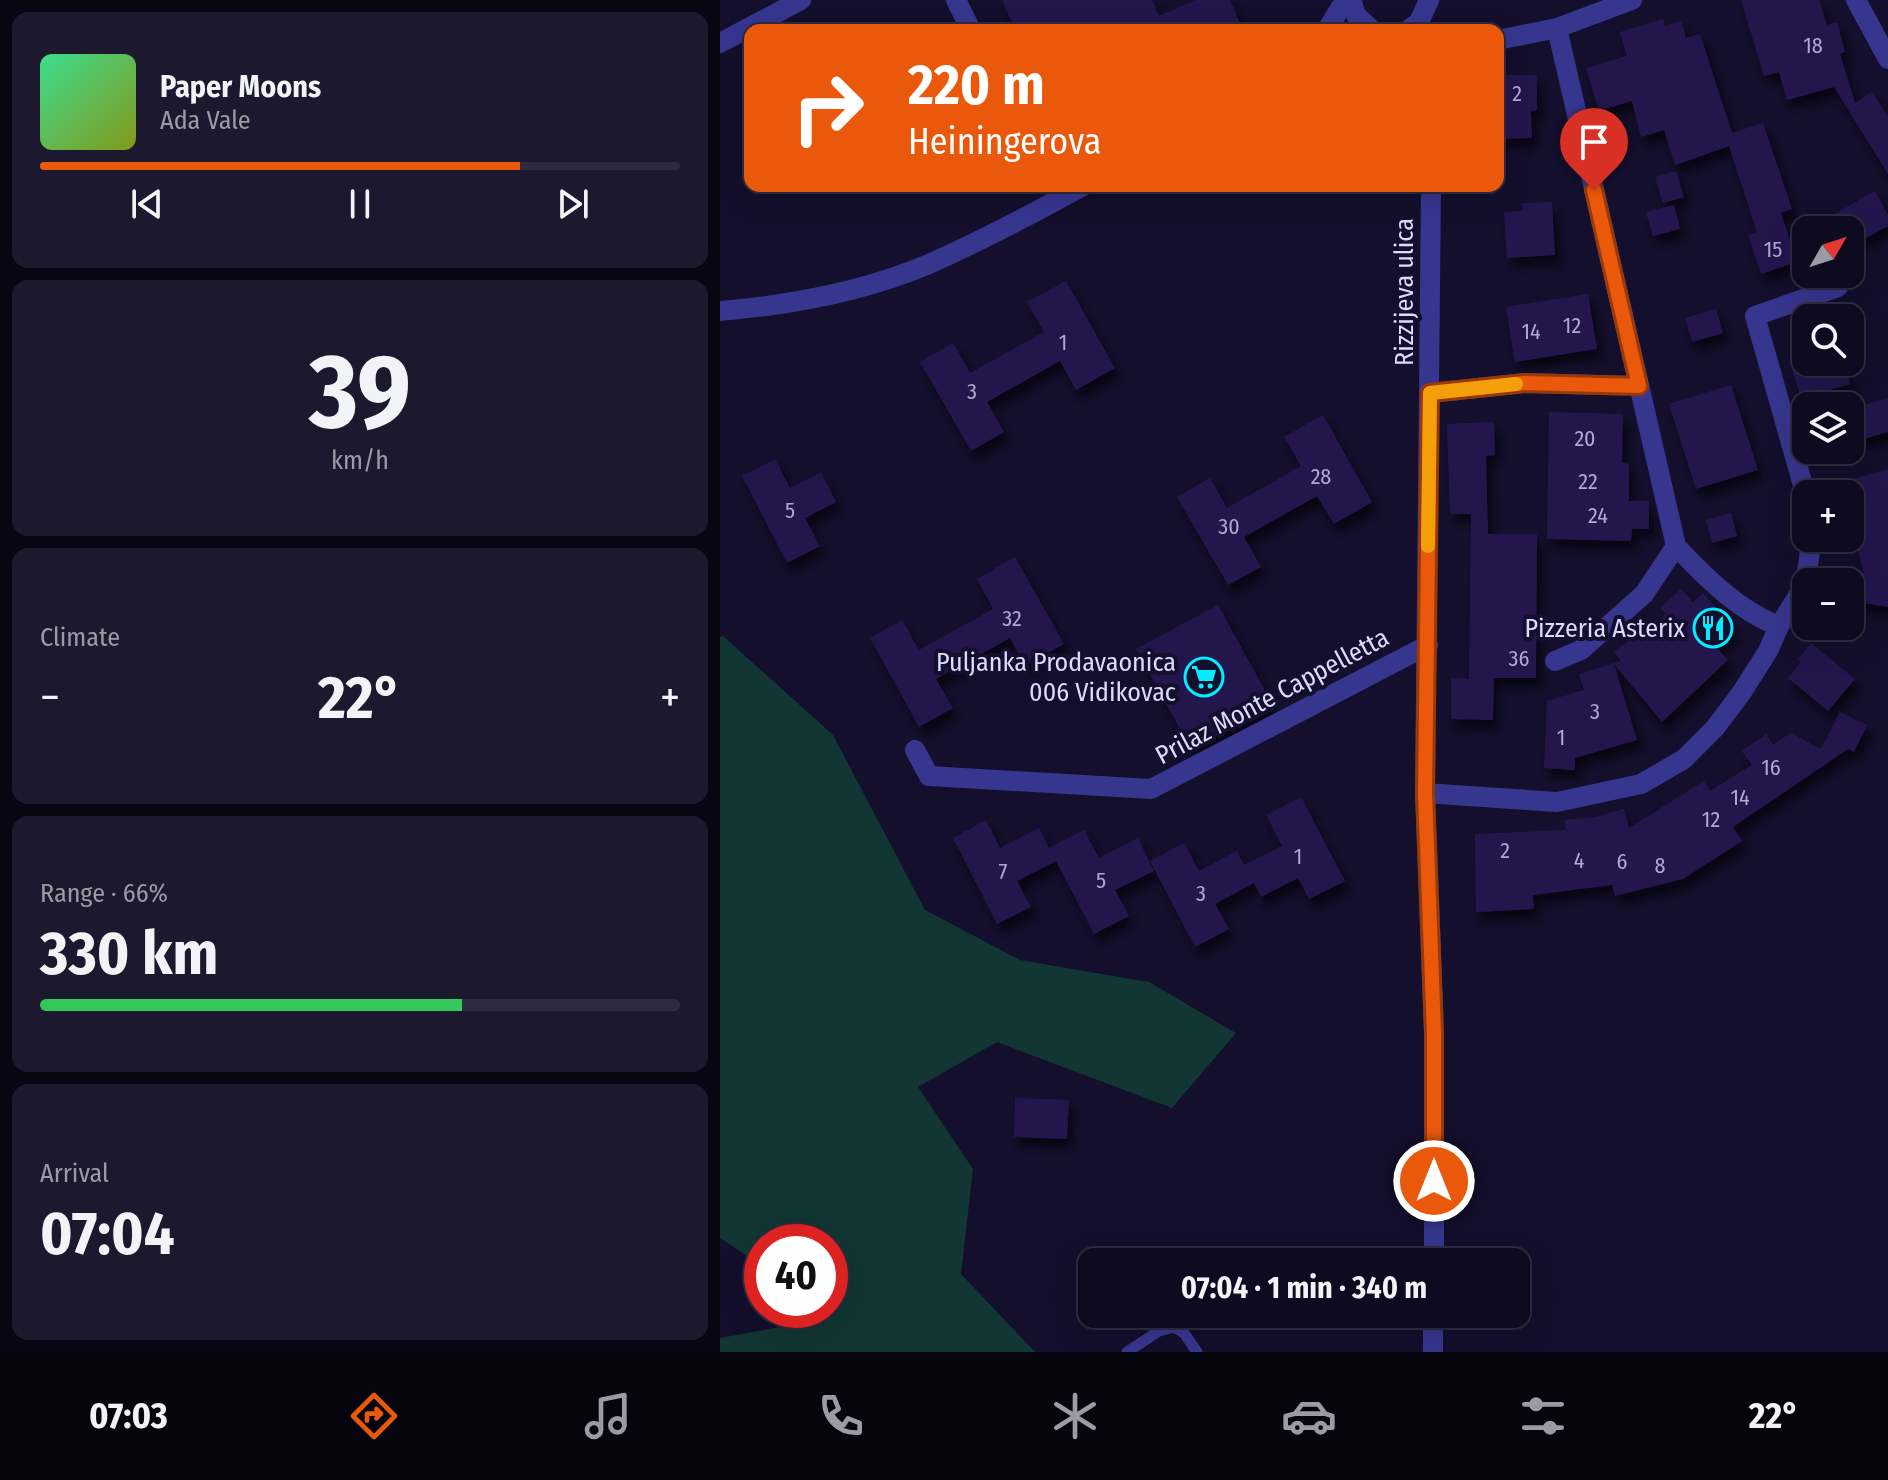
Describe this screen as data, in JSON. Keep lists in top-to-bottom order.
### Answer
{
  "streets": {
    "street": ["Rizzijeva ulica", "Prilaz Monte Cappelletta"]
  },
  "crossings": [
    ["Rizzijeva ulica", "Prilaz Monte Cappelletta"]
  ],
  "places": {
    "restaurant": ["Pizzeria Asterix"],
    "supermarket": ["Puljanka Prodavaonica 006 Vidikovac"]
  },
  "house_numbers": [
    "18",
    "2",
    "15",
    "12",
    "14",
    "1",
    "3",
    "20",
    "28",
    "22",
    "5",
    "24",
    "30",
    "32",
    "36",
    "3",
    "1",
    "16",
    "14",
    "12",
    "2",
    "1",
    "4",
    "6",
    "8",
    "7",
    "5",
    "3"
  ],
  "north": "top right",
  "page": {
    "turn": ["220 m", "Heiningerova"],
    "song": ["Paper Moons", "Ada Vale"],
    "map_buttons": ["+", "−"],
    "tile": [
      ["39", "km/h"],
      "Climate",
      ["Range · 66%", "330 km"],
      ["Arrival", "07:04"]
    ],
    "heat": ["−", "22°", "+"],
    "limit": "40",
    "trip": "07:04 · 1 min · 340 m",
    "tabs": ["07:03", "22°"]
  }
}
